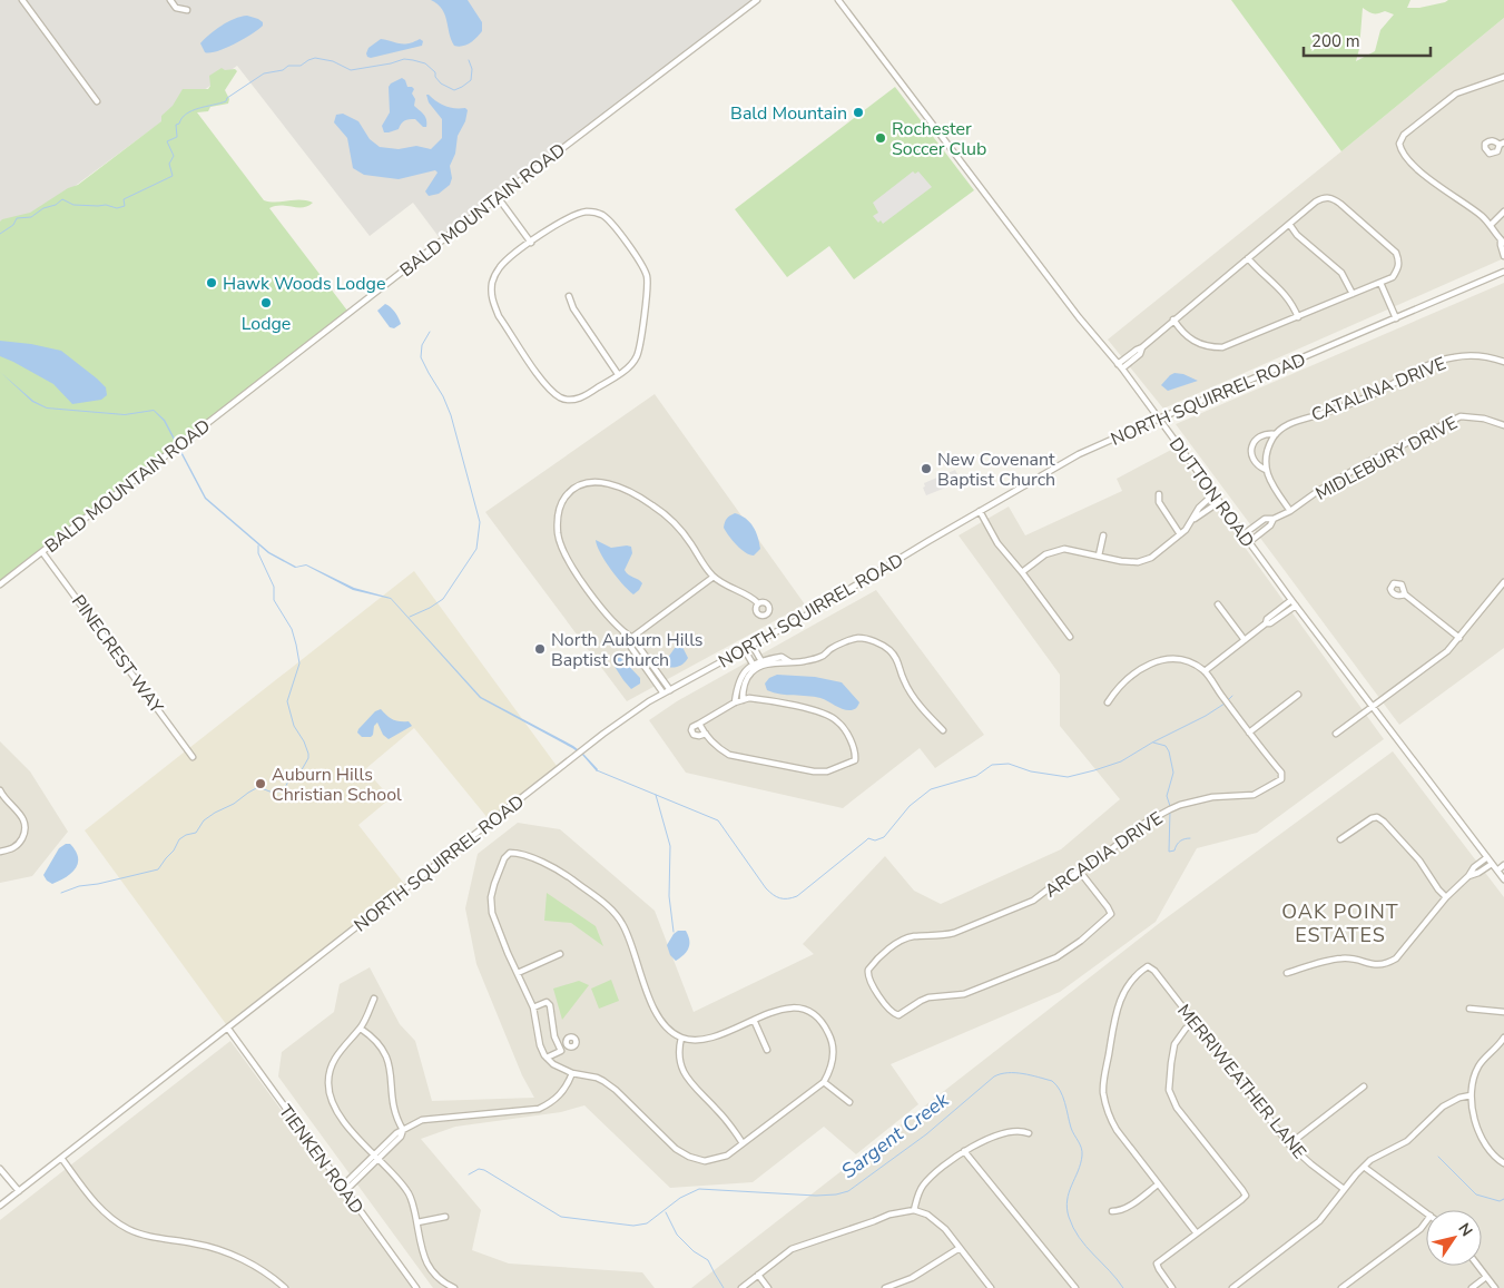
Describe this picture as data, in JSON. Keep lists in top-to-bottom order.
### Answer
{
  "streets": {
    "street": [
      "BALD MOUNTAIN ROAD",
      "CATALINA DRIVE",
      "NORTH SQUIRREL ROAD",
      "MIDLEBURY DRIVE",
      "DUTTON ROAD",
      "PINECREST WAY",
      "ARCADIA DRIVE",
      "MERRIWEATHER LANE",
      "TIENKEN ROAD"
    ]
  },
  "crossings": [
    ["BALD MOUNTAIN ROAD", "PINECREST WAY"],
    ["NORTH SQUIRREL ROAD", "DUTTON ROAD"],
    ["NORTH SQUIRREL ROAD", "TIENKEN ROAD"],
    ["MIDLEBURY DRIVE", "DUTTON ROAD"]
  ],
  "districts": ["OAK POINT ESTATES"],
  "water": ["Sargent Creek"],
  "places": [
    "Bald Mountain",
    "Rochester Soccer Club",
    "Hawk Woods Lodge",
    "Lodge",
    "New Covenant Baptist Church",
    "North Auburn Hills Baptist Church",
    "Auburn Hills Christian School"
  ],
  "scale_bar": "200 m",
  "north": "top right"
}
